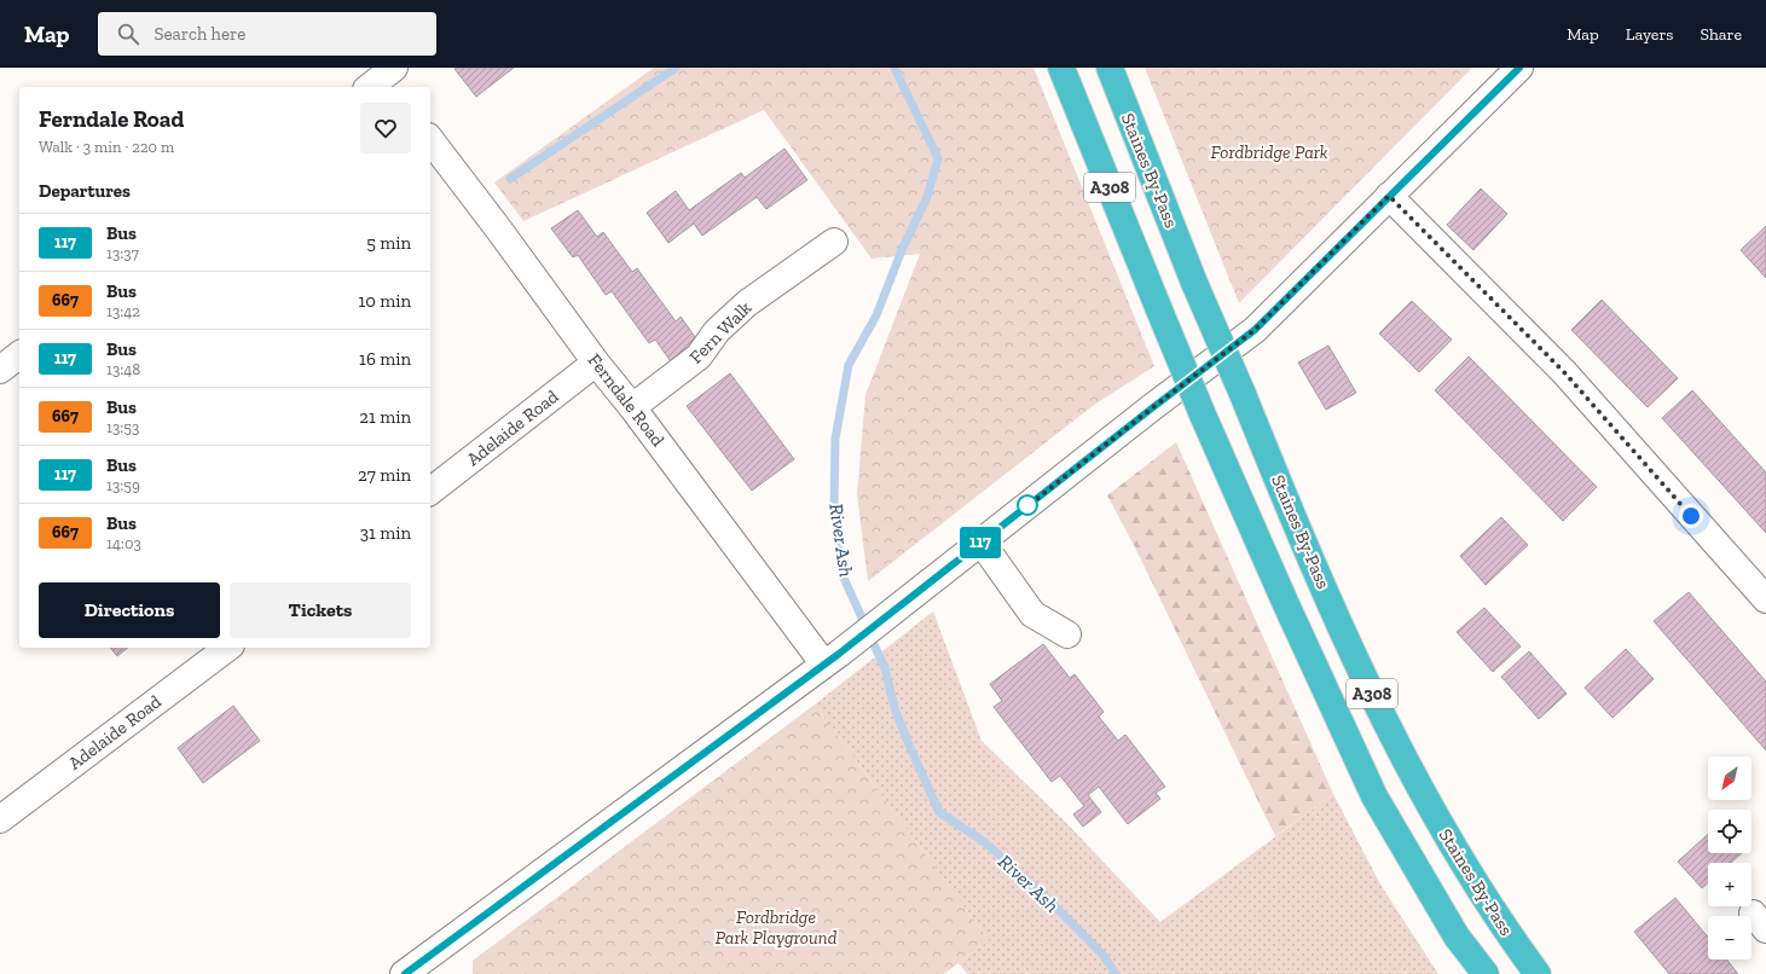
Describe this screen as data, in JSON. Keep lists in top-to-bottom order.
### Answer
{
  "streets": {
    "highway": ["Staines By-Pass", "A308"],
    "street": ["Fern Walk", "Ferndale Road", "Adelaide Road"]
  },
  "crossings": [
    ["Fern Walk", "Ferndale Road"],
    ["Ferndale Road", "Adelaide Road"]
  ],
  "water": ["River Ash"],
  "parks": ["Fordbridge Park", "Fordbridge Park Playground"],
  "lines": ["bus line 117"],
  "north": "bottom left",
  "page": {
    "header": "Map",
    "search": "Search here",
    "nav": ["Map", "Layers", "Share"],
    "on_map": "117",
    "heading": [
      ["Ferndale Road", "Walk · 3 min · 220 m"],
      "Departures"
    ],
    "list": [
      {
        "mark": "117",
        "name": "Bus",
        "note": "13:37",
        "value": "5 min"
      },
      {
        "mark": "667",
        "name": "Bus",
        "note": "13:42",
        "value": "10 min"
      },
      {
        "mark": "117",
        "name": "Bus",
        "note": "13:48",
        "value": "16 min"
      },
      {
        "mark": "667",
        "name": "Bus",
        "note": "13:53",
        "value": "21 min"
      },
      {
        "mark": "117",
        "name": "Bus",
        "note": "13:59",
        "value": "27 min"
      },
      {
        "mark": "667",
        "name": "Bus",
        "note": "14:03",
        "value": "31 min"
      }
    ],
    "buttons": ["Directions", "Tickets"],
    "map_buttons": ["+", "−"]
  }
}
